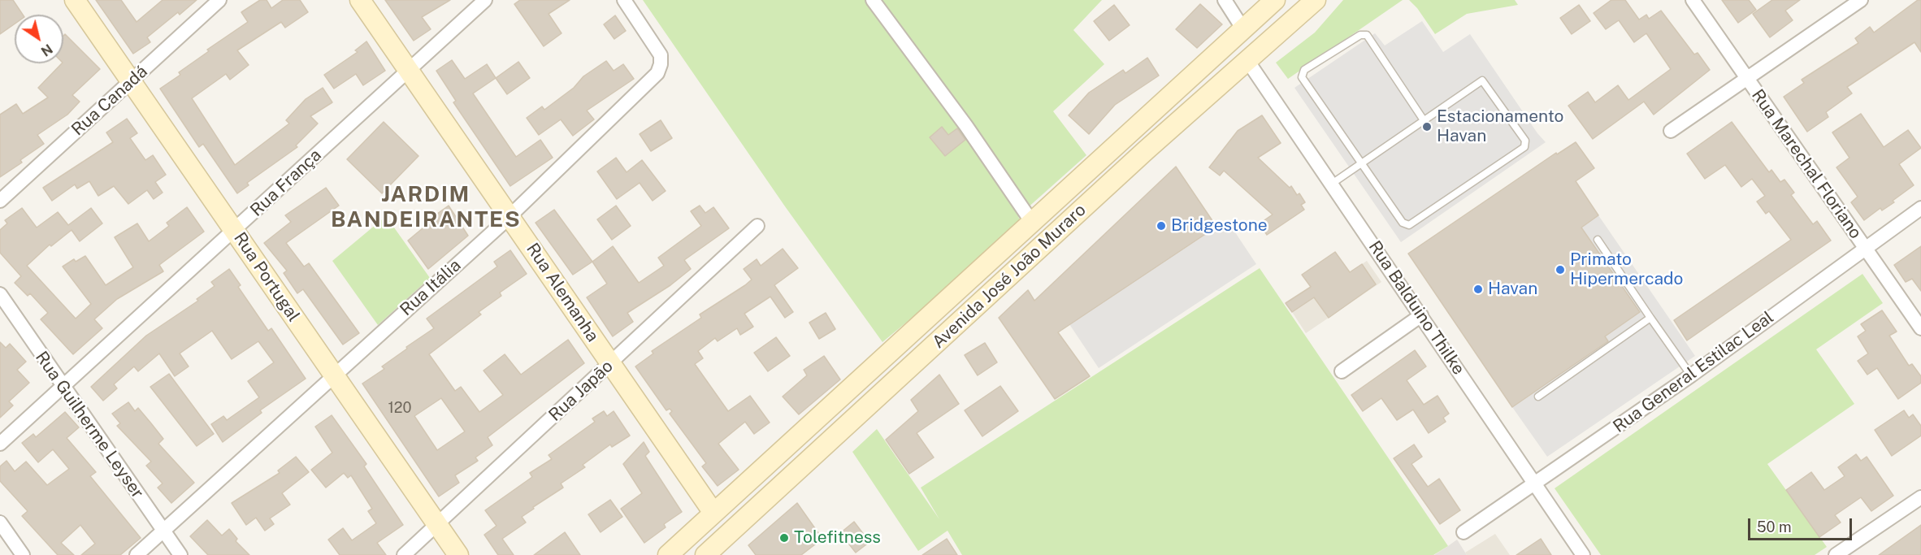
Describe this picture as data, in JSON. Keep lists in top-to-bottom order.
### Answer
{
  "streets": {
    "main road": ["Avenida José João Muraro", "Rua Portugal", "Rua Alemanha"],
    "street": [
      "Rua Canadá",
      "Rua Marechal Floriano",
      "Rua França",
      "Rua Itália",
      "Rua Balduino Thilke",
      "Rua General Estilac Leal",
      "Rua Japão",
      "Rua Guilherme Leyser"
    ]
  },
  "crossings": [
    ["Rua Canadá", "Rua Portugal"],
    ["Rua Marechal Floriano", "Rua General Estilac Leal"],
    ["Rua França", "Rua Portugal"],
    ["Rua França", "Rua Alemanha"],
    ["Rua França", "Rua Guilherme Leyser"],
    ["Avenida José João Muraro", "Rua Alemanha"],
    ["Avenida José João Muraro", "Rua Balduino Thilke"],
    ["Rua Portugal", "Rua Itália"],
    ["Rua Portugal", "Rua Japão"],
    ["Rua Itália", "Rua Alemanha"],
    ["Rua Itália", "Rua Guilherme Leyser"],
    ["Rua Alemanha", "Rua Japão"],
    ["Rua Balduino Thilke", "Rua General Estilac Leal"]
  ],
  "districts": ["JARDIM BANDEIRANTES"],
  "places": [
    "Estacionamento Havan",
    "Bridgestone",
    "Primato Hipermercado",
    "Havan",
    "Tolefitness"
  ],
  "house_numbers": ["120"],
  "scale_bar": "50 m",
  "north": "bottom right"
}
